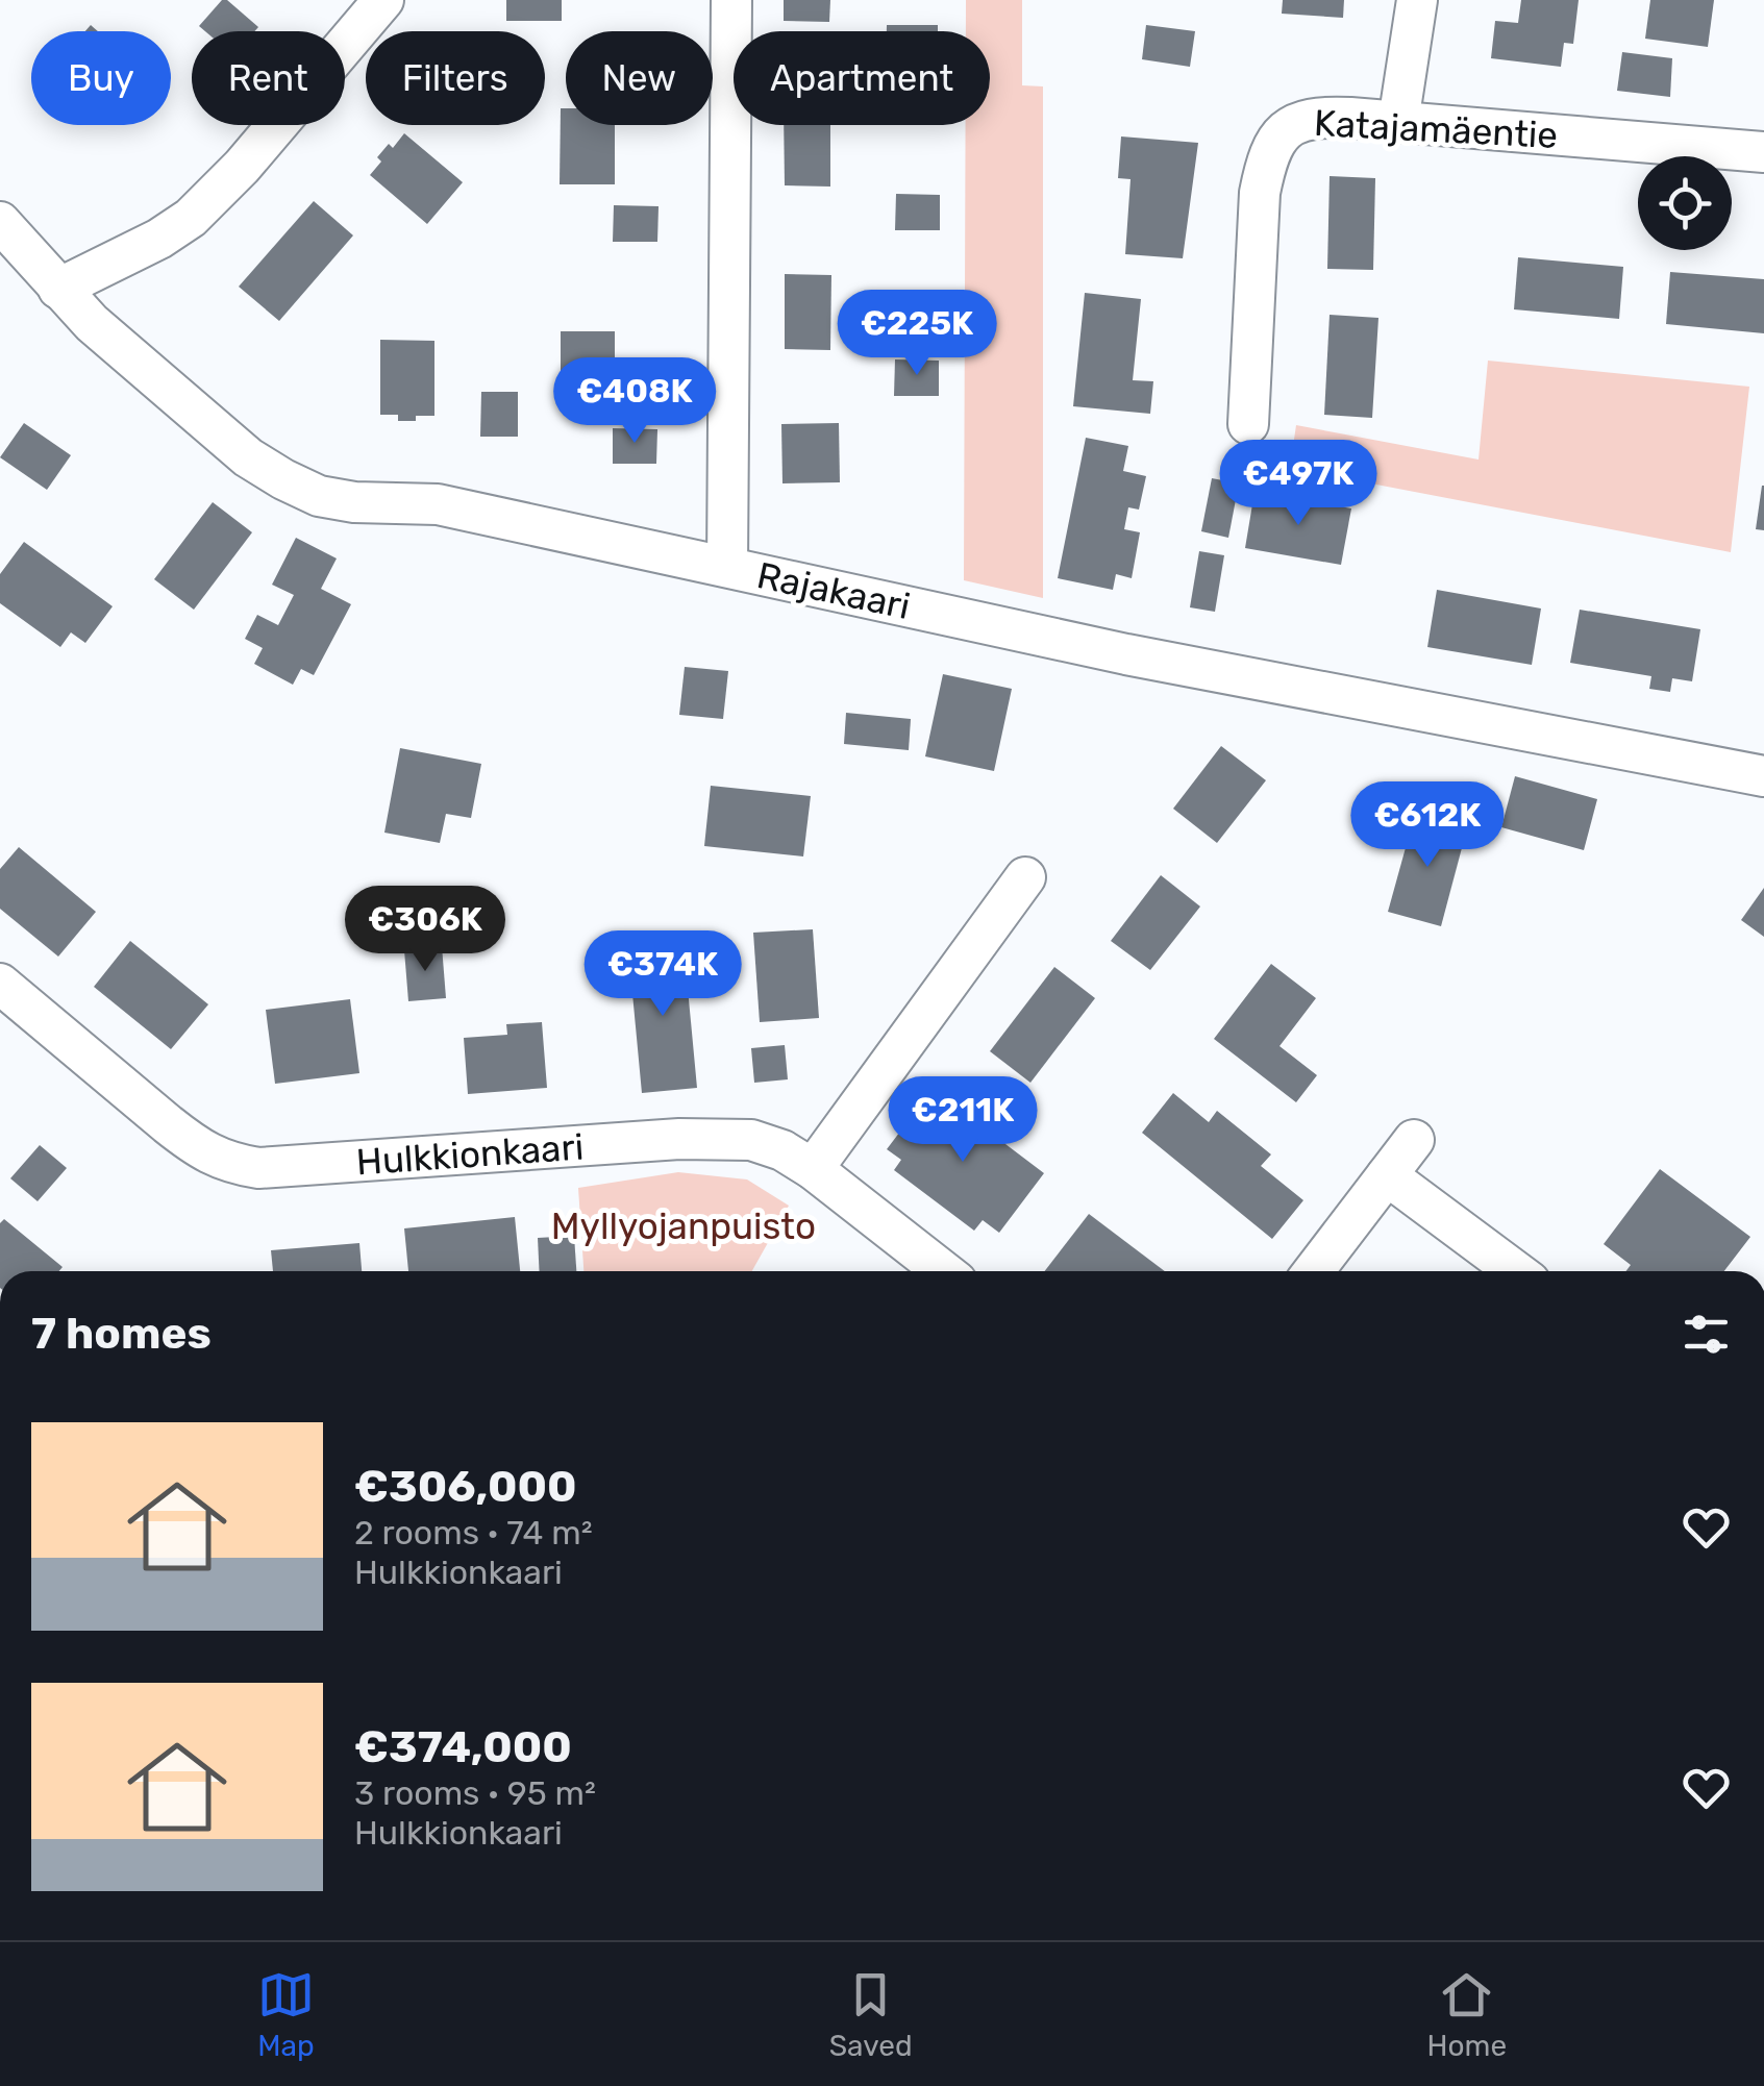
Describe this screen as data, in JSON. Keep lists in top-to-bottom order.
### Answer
{
  "streets": {
    "street": ["Katajamäentie", "Rajakaari", "Hulkkionkaari"]
  },
  "parks": ["Myllyojanpuisto"],
  "page": {
    "chip": [
      "Buy",
      "Rent",
      "Filters",
      "New",
      "Apartment"
    ],
    "price": [
      "€225K",
      "€408K",
      "€497K",
      "€612K",
      "€306K",
      "€374K",
      "€211K"
    ],
    "heading": "7 homes",
    "list": [
      {
        "name": "€306,000",
        "note": "2 rooms · 74 m² · Hulkkionkaari"
      },
      {
        "name": "€374,000",
        "note": "3 rooms · 95 m² · Hulkkionkaari"
      }
    ],
    "tabs": ["Map", "Saved", "Home"]
  }
}
